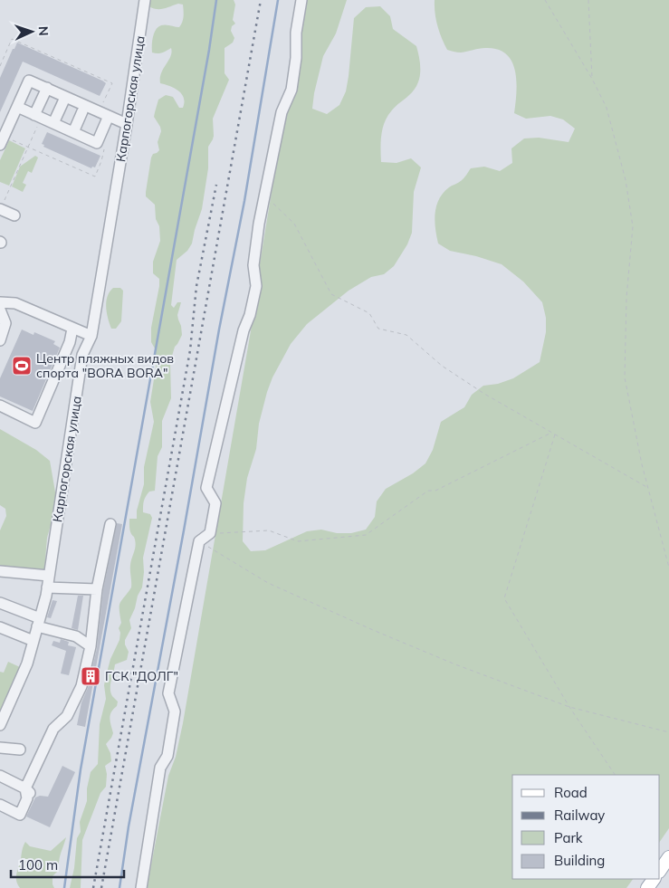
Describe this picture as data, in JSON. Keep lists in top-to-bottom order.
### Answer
{
  "streets": {
    "street": ["Карпогорская улица"]
  },
  "places": {
    "sports": ["Центр пляжных видов спорта \"BORA BORA\""],
    "building": ["ГСК \"ДОЛГ\""]
  },
  "legend": [
    "Road",
    "Railway",
    "Park",
    "Building"
  ],
  "scale_bar": "100 m",
  "north": "right"
}
